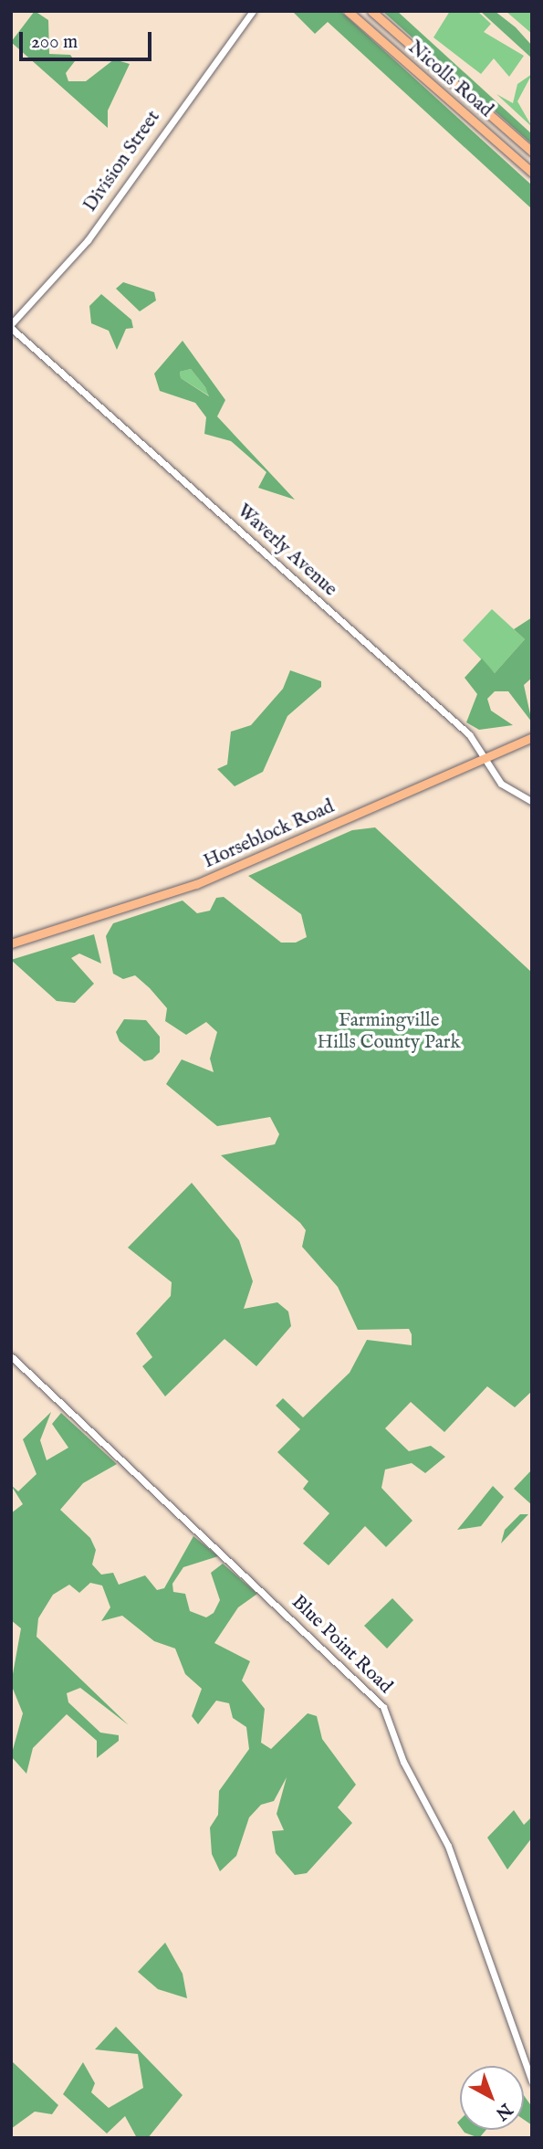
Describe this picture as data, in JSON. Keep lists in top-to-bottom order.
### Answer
{
  "streets": {
    "main road": ["Nicolls Road", "Horseblock Road"],
    "street": ["Division Street", "Waverly Avenue", "Blue Point Road"]
  },
  "crossings": [
    ["Division Street", "Waverly Avenue"],
    ["Waverly Avenue", "Horseblock Road"]
  ],
  "parks": ["Farmingville Hills County Park"],
  "scale_bar": "200 m",
  "north": "bottom right"
}
